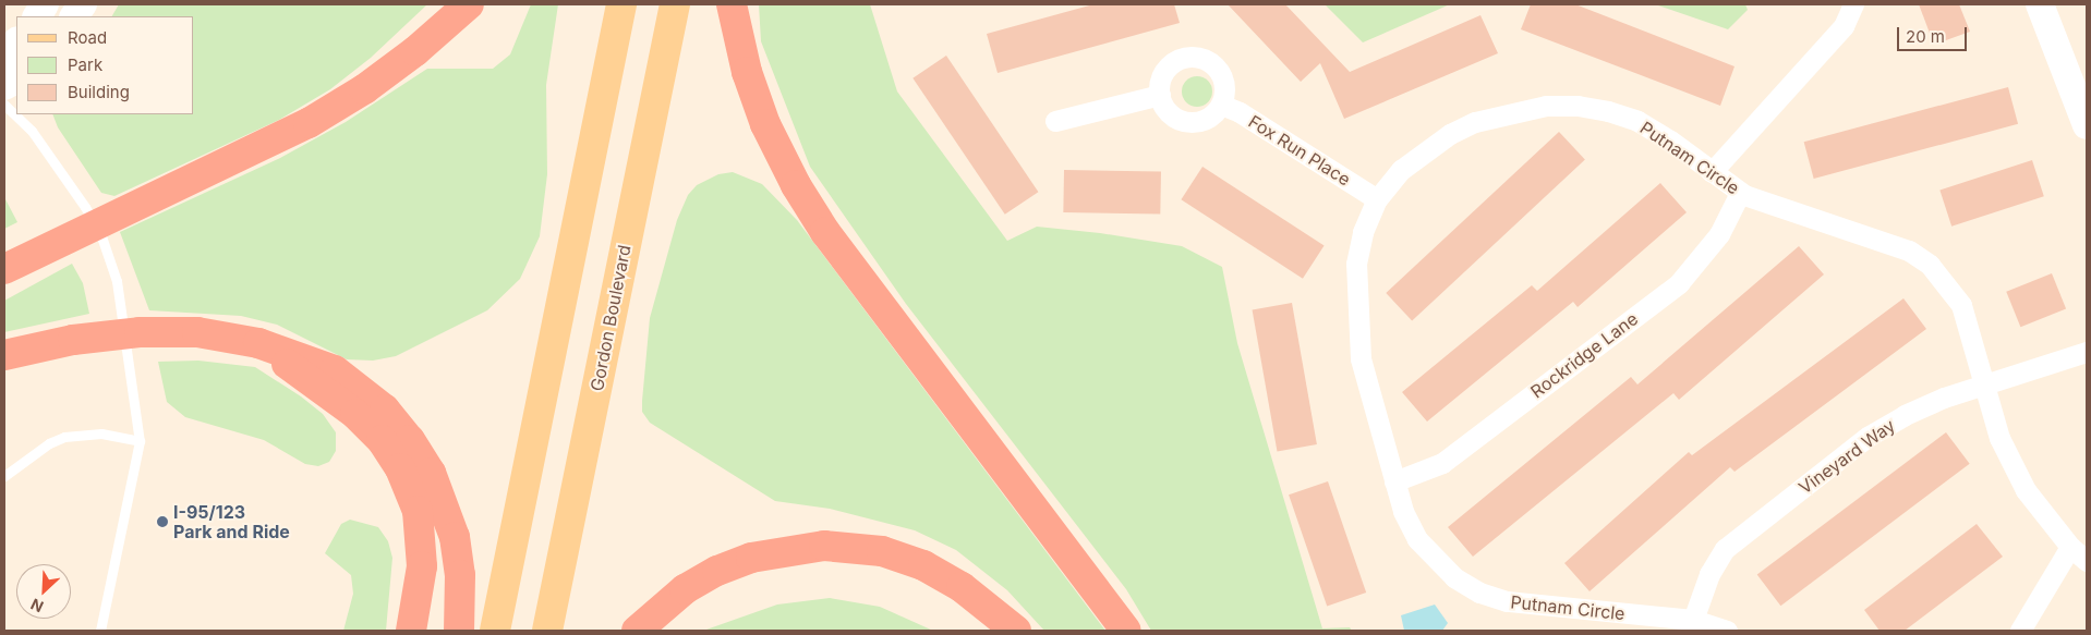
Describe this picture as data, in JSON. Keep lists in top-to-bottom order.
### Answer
{
  "streets": {
    "main road": ["Gordon Boulevard"],
    "street": [
      "Fox Run Place",
      "Putnam Circle",
      "Rockridge Lane",
      "Vineyard Way"
    ]
  },
  "crossings": [
    ["Fox Run Place", "Putnam Circle"],
    ["Putnam Circle", "Rockridge Lane"],
    ["Putnam Circle", "Vineyard Way"]
  ],
  "places": ["I-95/123 Park and Ride"],
  "legend": ["Road", "Park", "Building"],
  "scale_bar": "20 m",
  "north": "bottom left"
}
